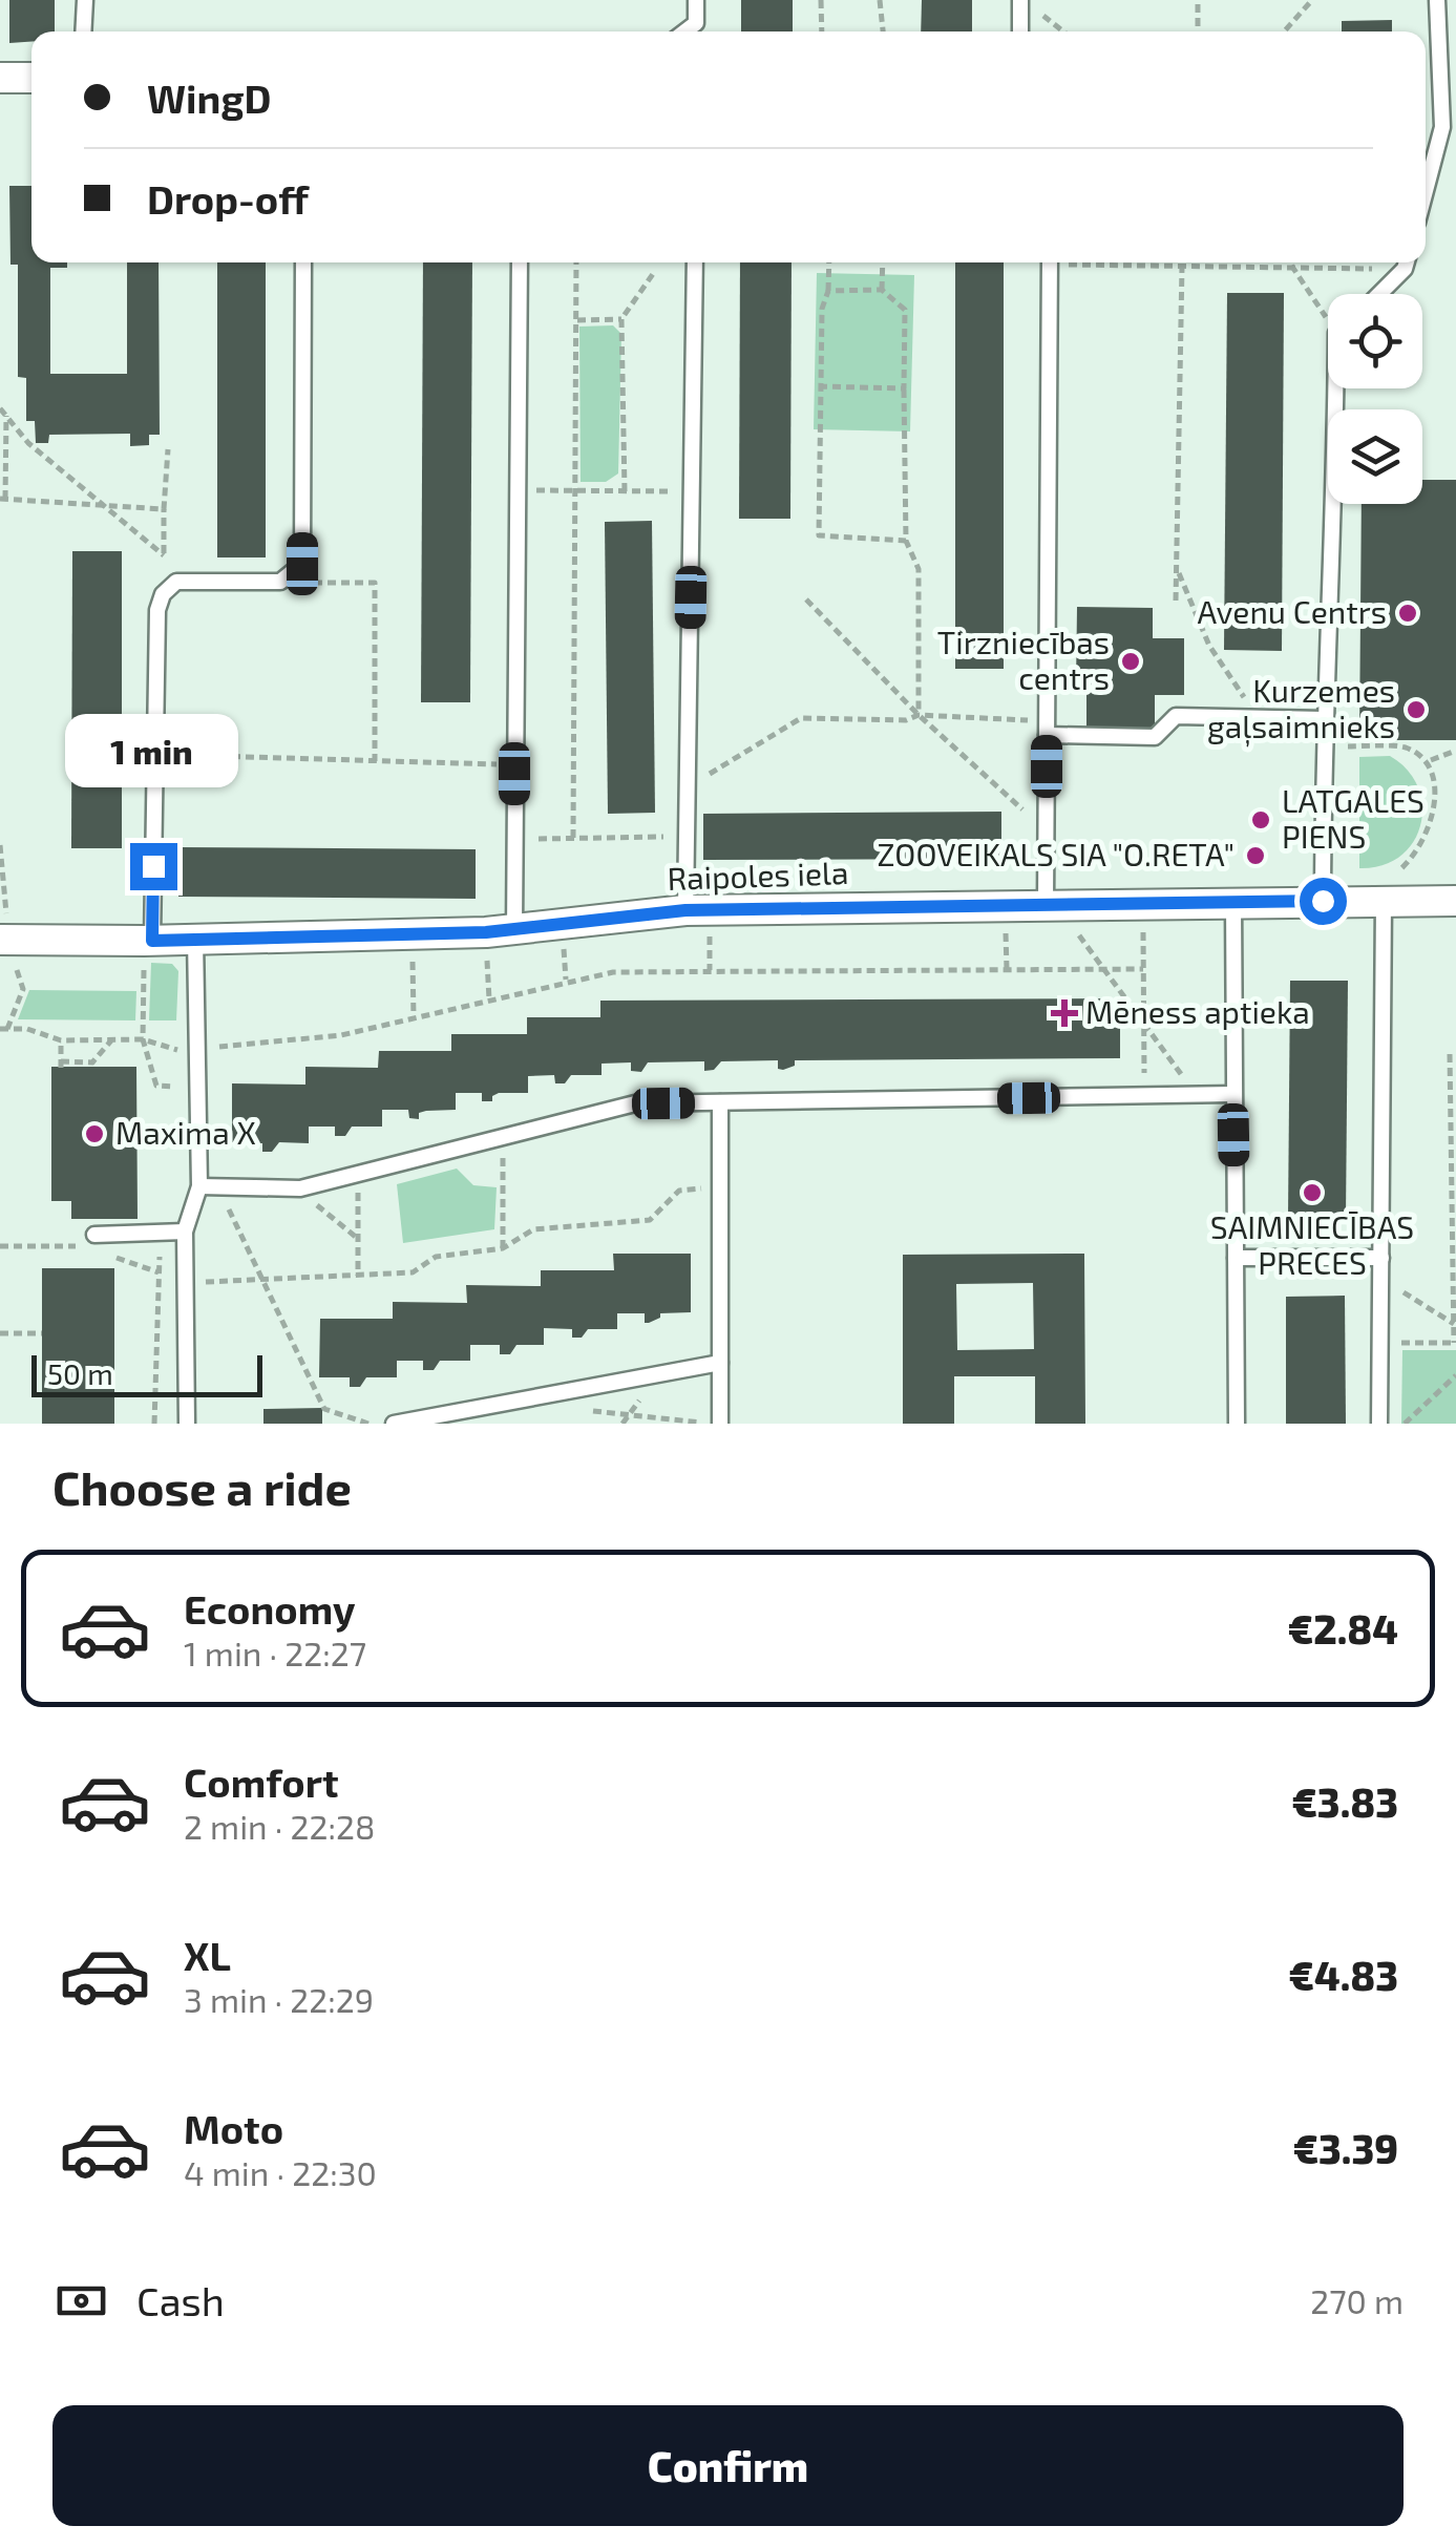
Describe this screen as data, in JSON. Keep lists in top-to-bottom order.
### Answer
{
  "streets": {
    "street": ["Raipoles iela"]
  },
  "places": {
    "other": [
      "Avenu Centrs",
      "Tirzniecības centrs",
      "Kurzemes gaļsaimnieks",
      "LATGALES PIENS",
      "ZOOVEIKALS SIA \"O.RETA\"",
      "Maxima X",
      "SAIMNIECĪBAS PRECES"
    ],
    "health": ["Mēness aptieka"]
  },
  "scale_bar": "50 m",
  "page": {
    "banner": ["WingD", "Drop-off"],
    "bubble": "1 min",
    "scale": "50 m",
    "heading": "Choose a ride",
    "list": [
      {
        "name": "Economy",
        "note": "1 min · 22:27",
        "value": "€2.84"
      },
      {
        "name": "Comfort",
        "note": "2 min · 22:28",
        "value": "€3.83"
      },
      {
        "name": "XL",
        "note": "3 min · 22:29",
        "value": "€4.83"
      },
      {
        "name": "Moto",
        "note": "4 min · 22:30",
        "value": "€3.39"
      }
    ],
    "pay": ["Cash", "270 m"],
    "buttons": "Confirm"
  }
}
